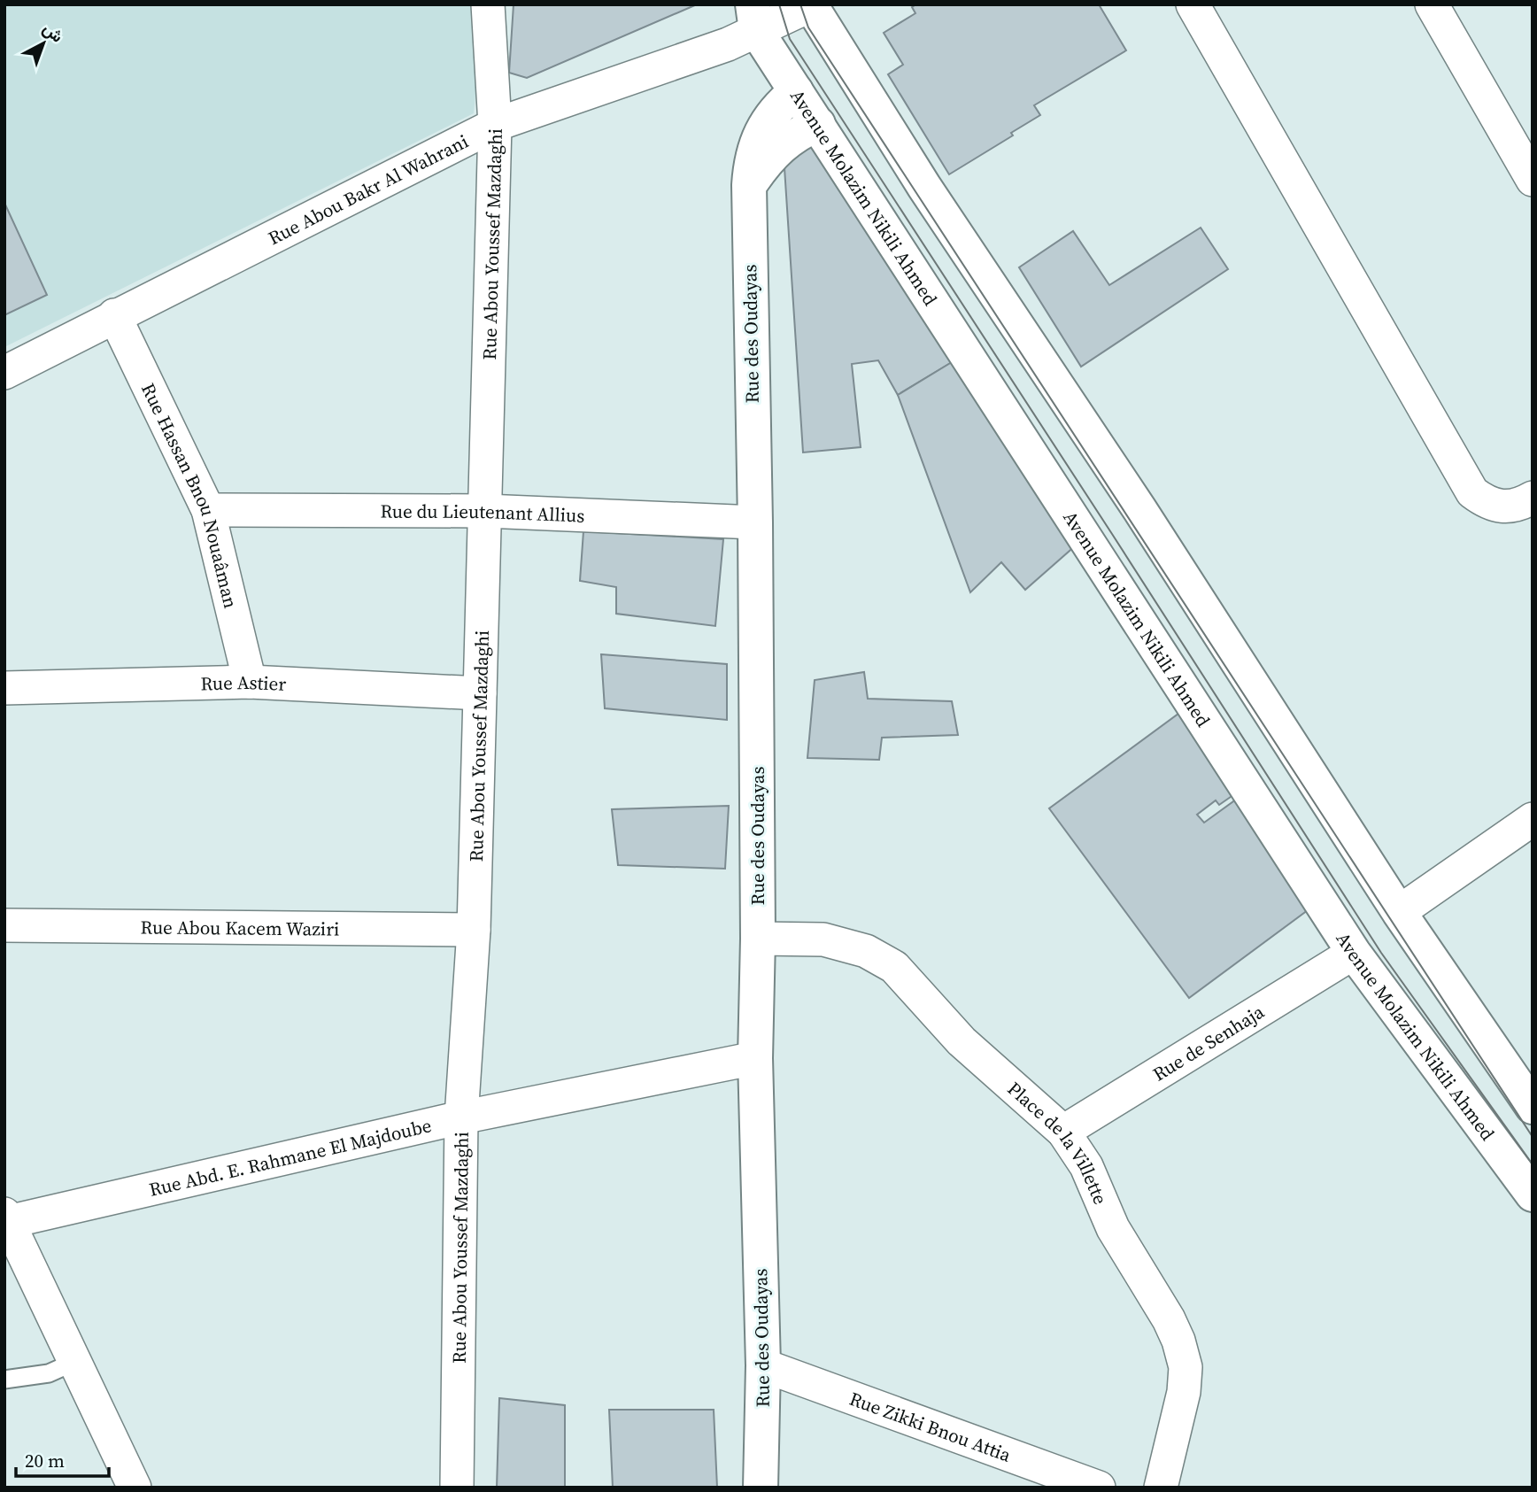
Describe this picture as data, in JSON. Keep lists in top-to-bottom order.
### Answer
{
  "streets": {
    "street": [
      "Rue Abou Bakr Al Wahrani",
      "Avenue Molazim Nikili Ahmed",
      "Rue Abou Youssef Mazdaghi",
      "Rue des Oudayas",
      "Rue Hassan Bnou Nouaâman",
      "Rue du Lieutenant Allius",
      "Rue Astier",
      "Rue Abou Kacem Waziri",
      "Rue de Senhaja",
      "Place de la Villette",
      "Rue Abd. E. Rahmane El Majdoube",
      "Rue Zikki Bnou Attia"
    ]
  },
  "crossings": [
    ["Rue Abou Bakr Al Wahrani", "Avenue Molazim Nikili Ahmed"],
    ["Rue Abou Bakr Al Wahrani", "Rue Abou Youssef Mazdaghi"],
    ["Rue Abou Bakr Al Wahrani", "Rue Hassan Bnou Nouaâman"],
    ["Avenue Molazim Nikili Ahmed", "Rue des Oudayas"],
    ["Avenue Molazim Nikili Ahmed", "Rue de Senhaja"],
    ["Rue Abou Youssef Mazdaghi", "Rue du Lieutenant Allius"],
    ["Rue Abou Youssef Mazdaghi", "Rue Astier"],
    ["Rue Abou Youssef Mazdaghi", "Rue Abou Kacem Waziri"],
    ["Rue Abou Youssef Mazdaghi", "Rue Abd. E. Rahmane El Majdoube"],
    ["Rue des Oudayas", "Rue du Lieutenant Allius"],
    ["Rue des Oudayas", "Place de la Villette"],
    ["Rue des Oudayas", "Rue Abd. E. Rahmane El Majdoube"],
    ["Rue des Oudayas", "Rue Zikki Bnou Attia"],
    ["Rue Hassan Bnou Nouaâman", "Rue du Lieutenant Allius"],
    ["Rue Hassan Bnou Nouaâman", "Rue Astier"],
    ["Rue de Senhaja", "Place de la Villette"]
  ],
  "scale_bar": "20 m",
  "north": "top right"
}
